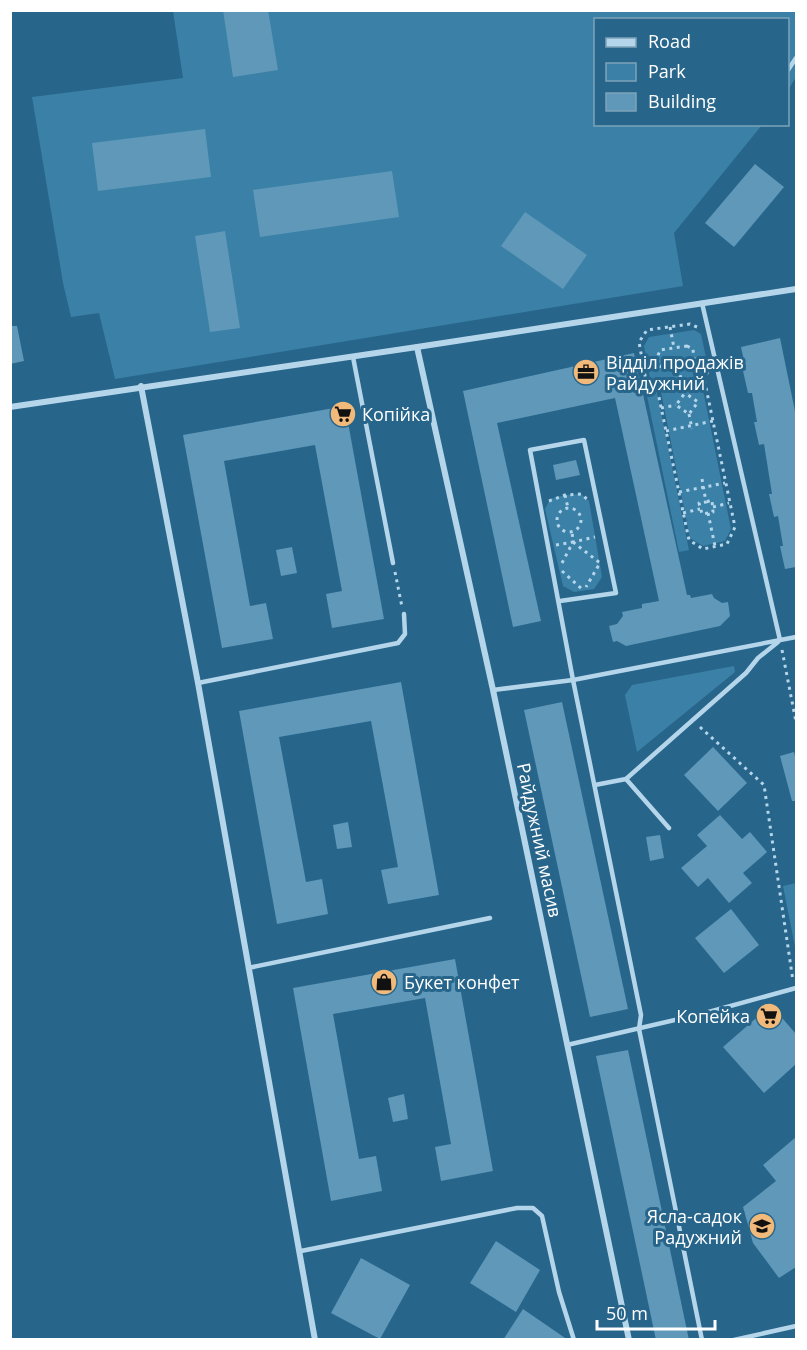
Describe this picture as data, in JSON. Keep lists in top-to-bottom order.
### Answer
{
  "streets": {
    "street": ["Райдужний масив"]
  },
  "places": {
    "office": ["Відділ продажів Райдужний"],
    "supermarket": ["Копійка", "Копейка"],
    "shop": ["Букет конфет"],
    "school or university": ["Ясла-садок Радужний"]
  },
  "legend": ["Road", "Park", "Building"],
  "scale_bar": "50 m"
}
